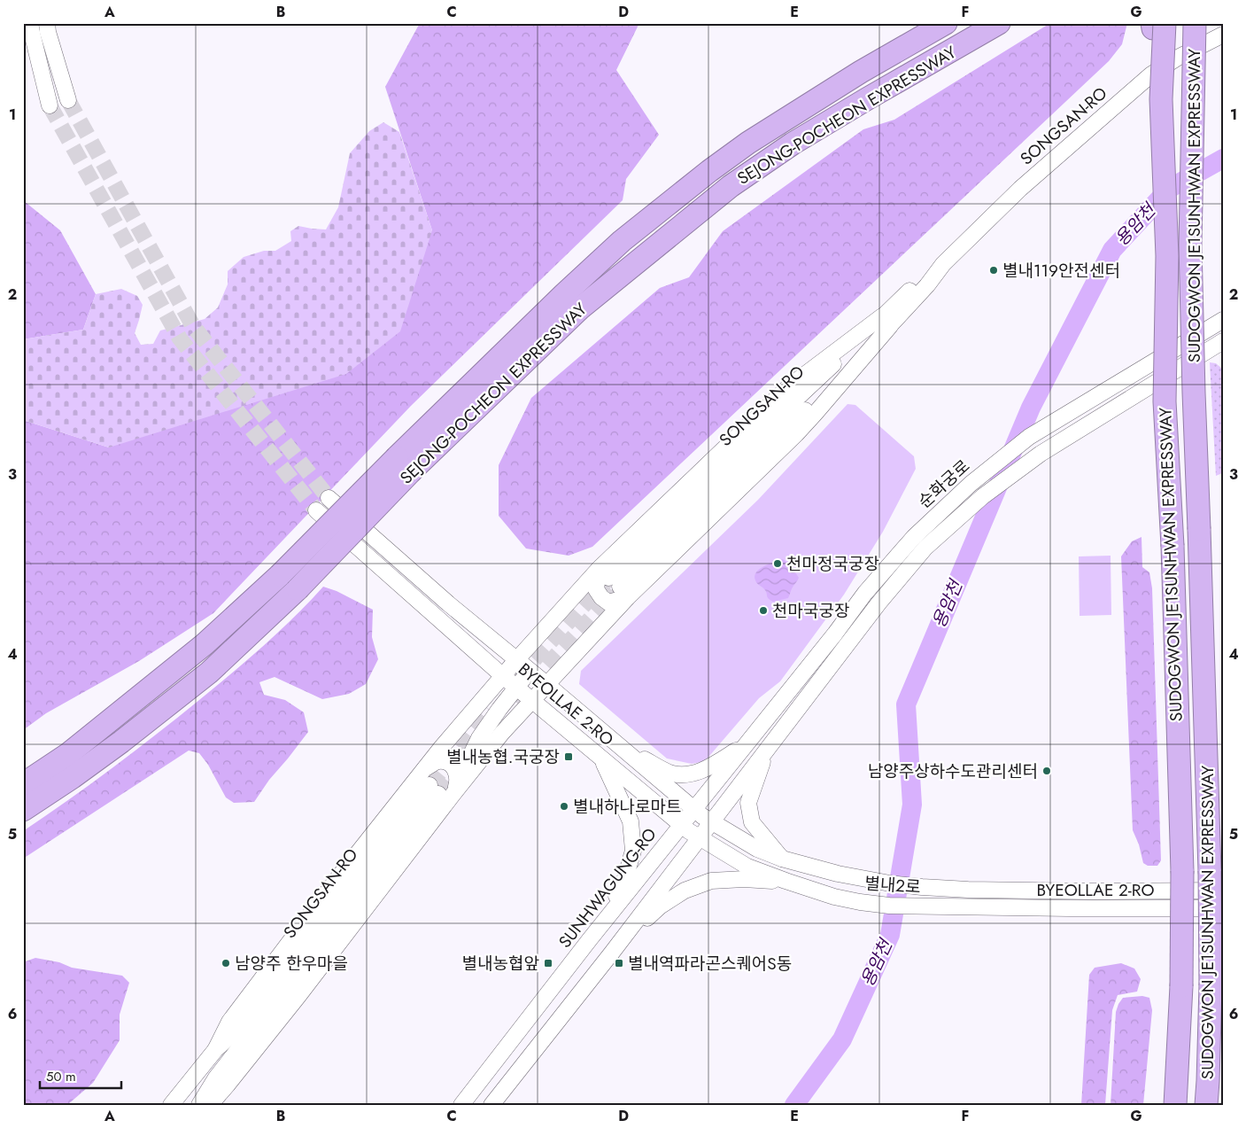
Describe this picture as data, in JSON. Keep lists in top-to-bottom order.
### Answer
{
  "streets": {
    "highway": ["SEJONG-POCHEON EXPRESSWAY", "SUDOGWON JE1SUNHWAN EXPRESSWAY"],
    "street": [
      "SONGSAN-RO",
      "순화궁로",
      "BYEOLLAE 2-RO",
      "별내2로",
      "SUNHWAGUNG-RO"
    ]
  },
  "crossings": [
    ["순화궁로", "SUNHWAGUNG-RO"],
    ["BYEOLLAE 2-RO", "별내2로"],
    ["BYEOLLAE 2-RO", "SUNHWAGUNG-RO"]
  ],
  "water": ["용암천"],
  "places": {
    "other": [
      "별내119안전센터",
      "천마정국궁장",
      "천마국궁장",
      "남양주상하수도관리센터",
      "별내하나로마트",
      "남양주 한우마을"
    ],
    "transit": ["별내농협.국궁장", "별내농협앞", "별내역파라곤스퀘어S동"]
  },
  "scale_bar": "50 m",
  "grid": {
    "columns": [
      "A",
      "B",
      "C",
      "D",
      "E",
      "F",
      "G"
    ],
    "rows": [
      "1",
      "2",
      "3",
      "4",
      "5",
      "6"
    ]
  }
}
